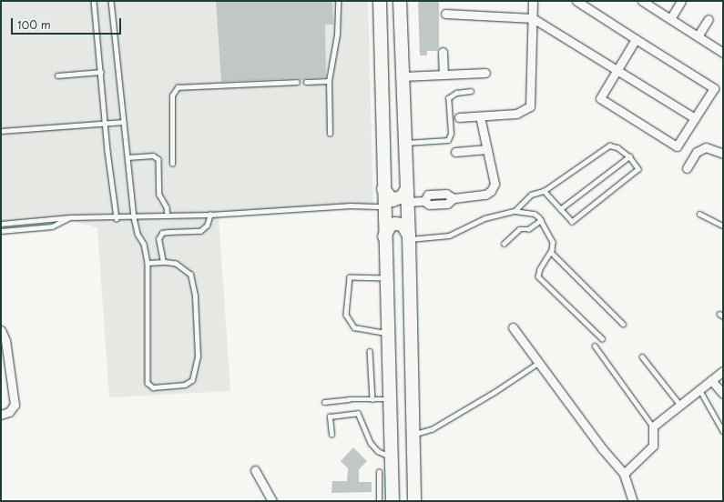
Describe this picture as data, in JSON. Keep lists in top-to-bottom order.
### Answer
{
  "scale_bar": "100 m"
}
